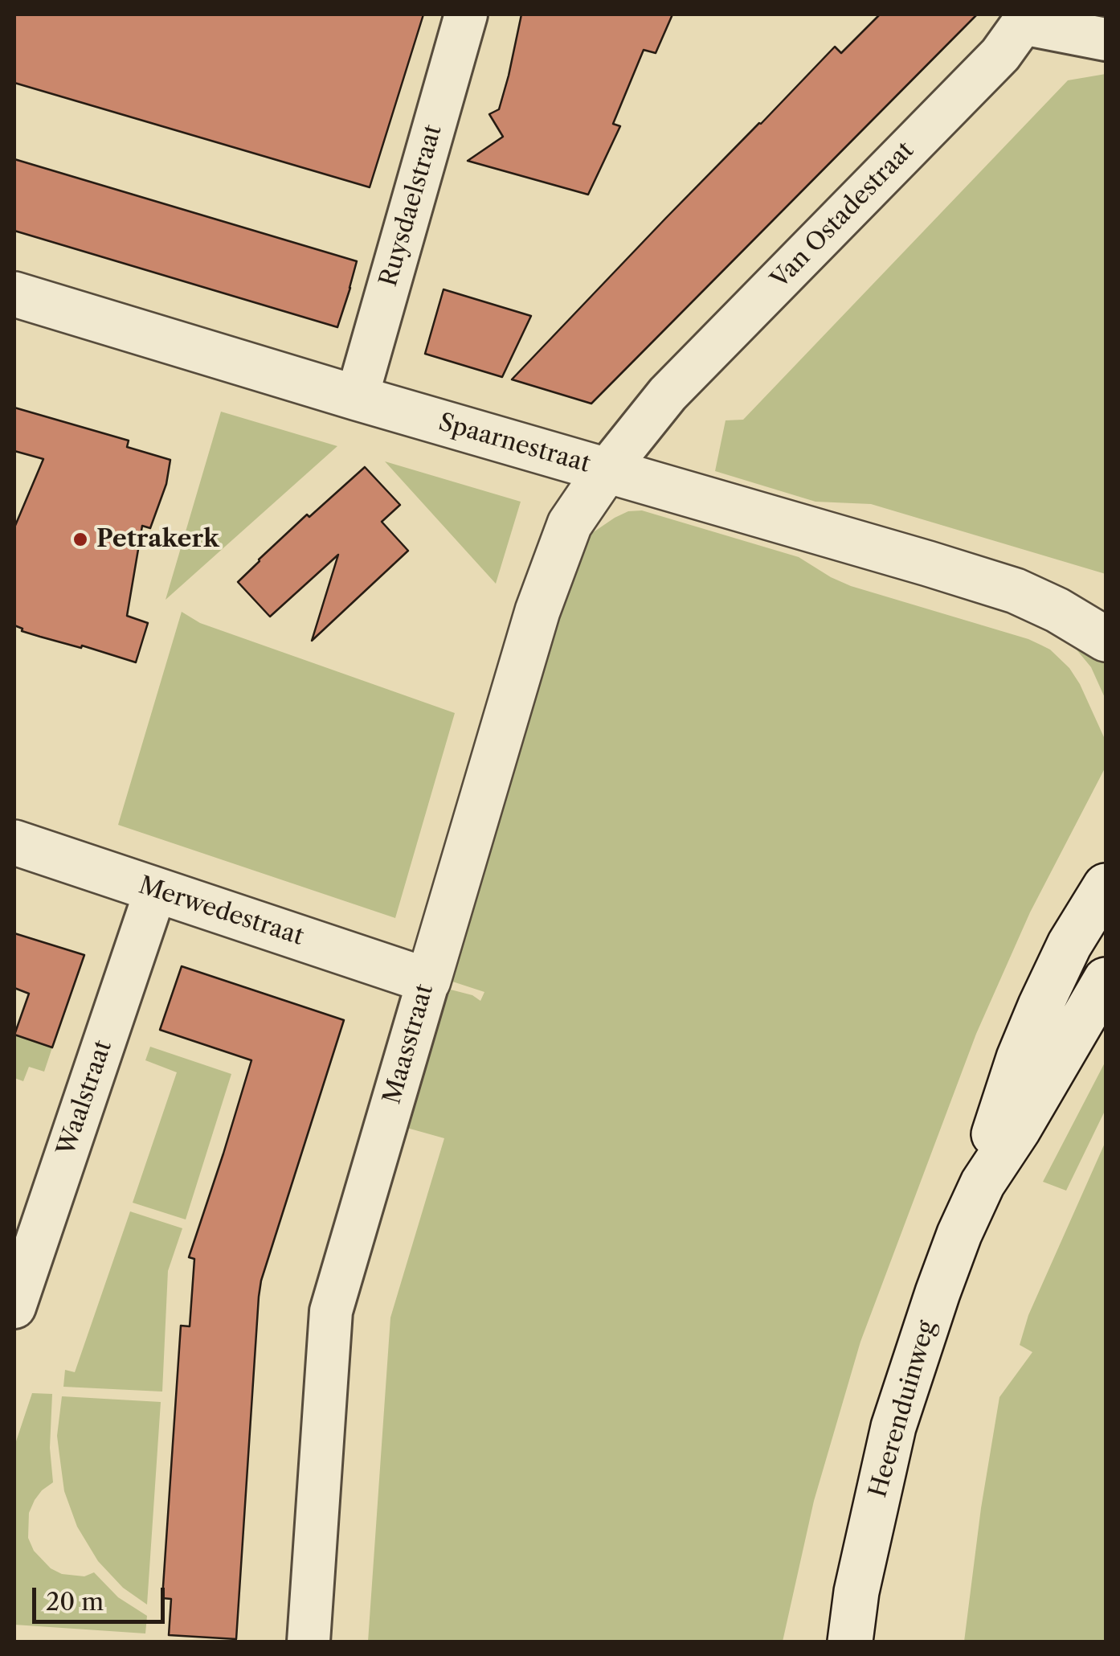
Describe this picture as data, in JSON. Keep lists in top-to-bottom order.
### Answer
{
  "streets": {
    "street": [
      "Ruysdaelstraat",
      "Van Ostadestraat",
      "Spaarnestraat",
      "Merwedestraat",
      "Maasstraat",
      "Waalstraat",
      "Heerenduinweg"
    ]
  },
  "crossings": [
    ["Ruysdaelstraat", "Spaarnestraat"],
    ["Van Ostadestraat", "Spaarnestraat"],
    ["Van Ostadestraat", "Maasstraat"],
    ["Spaarnestraat", "Maasstraat"],
    ["Merwedestraat", "Maasstraat"],
    ["Merwedestraat", "Waalstraat"]
  ],
  "places": ["Petrakerk"],
  "scale_bar": "20 m"
}
